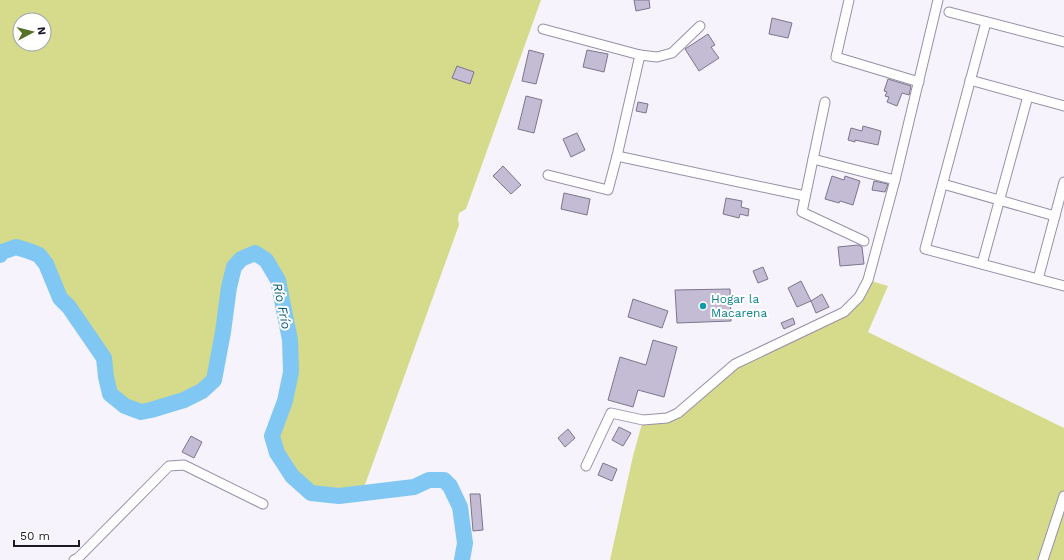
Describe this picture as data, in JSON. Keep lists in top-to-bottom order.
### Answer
{
  "water": ["Río Frío"],
  "places": ["Hogar la Macarena"],
  "scale_bar": "50 m",
  "north": "right"
}
